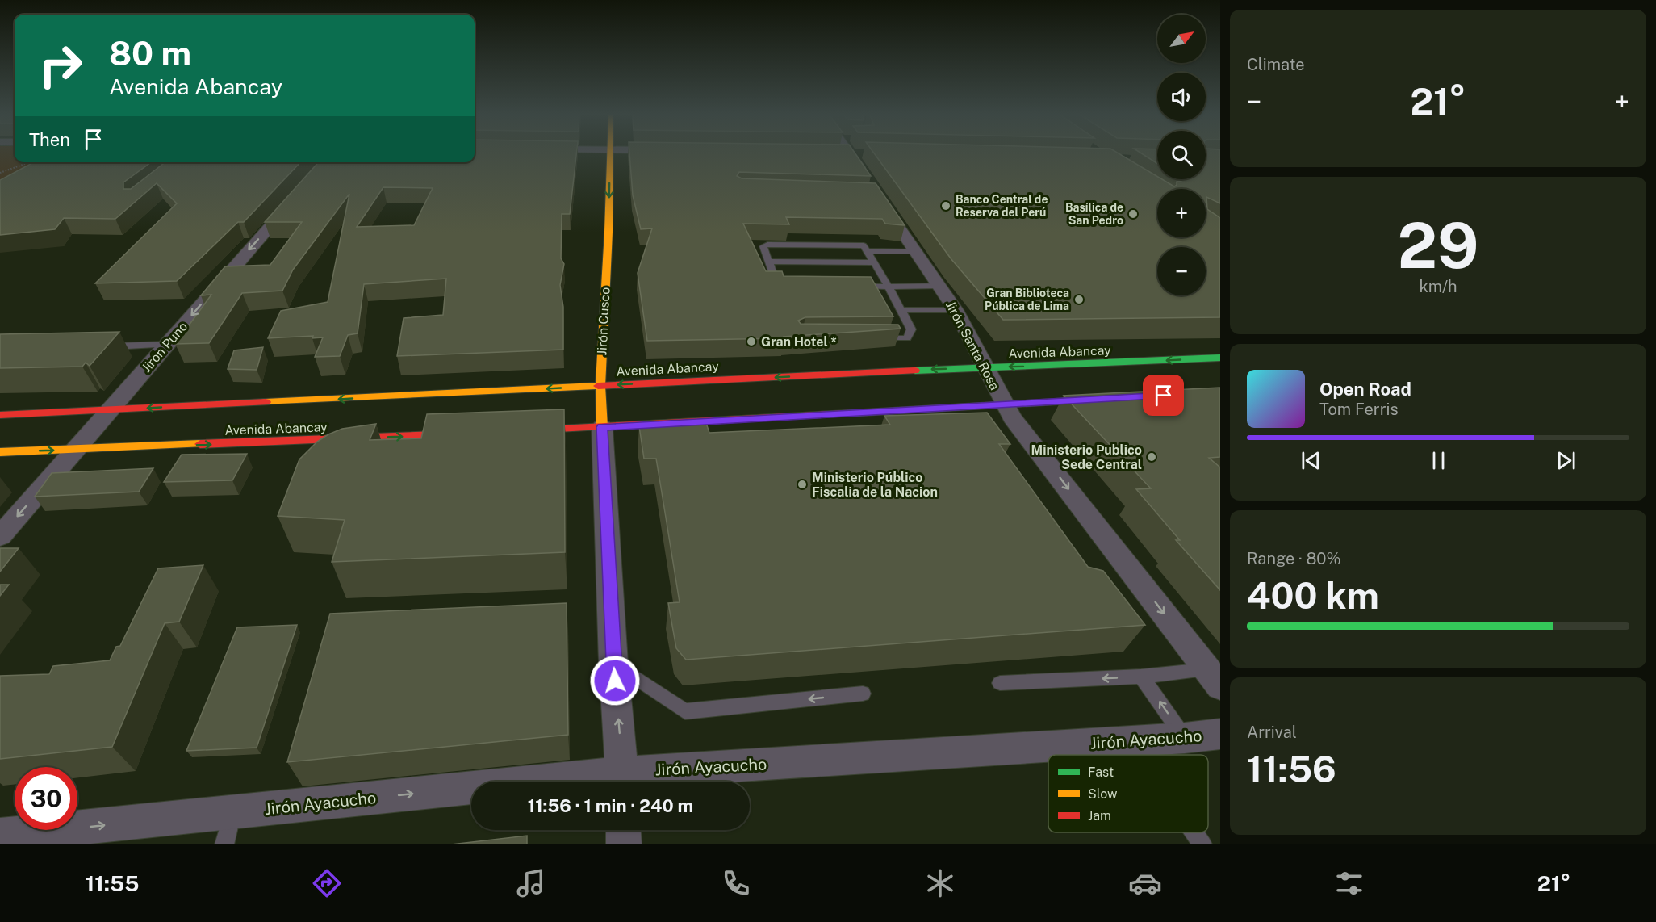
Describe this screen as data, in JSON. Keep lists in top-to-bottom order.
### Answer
{
  "streets": {
    "main road": ["Jirón Cusco", "Avenida Abancay"],
    "street": ["Jirón Santa Rosa", "Jirón Puno", "Jirón Ayacucho"]
  },
  "crossings": [
    ["Jirón Cusco", "Avenida Abancay"],
    ["Jirón Cusco", "Jirón Ayacucho"],
    ["Jirón Santa Rosa", "Avenida Abancay"],
    ["Jirón Puno", "Avenida Abancay"]
  ],
  "one_way": ["Jirón Santa Rosa", "Jirón Puno", "Jirón Ayacucho"],
  "places": [
    "Banco Central de Reserva del Perú",
    "Basílica de San Pedro",
    "Gran Biblioteca Pública de Lima",
    "Gran Hotel *",
    "Ministerio Publico Sede Central",
    "Ministerio Público Fiscalia de la Nacion"
  ],
  "legend": ["Fast", "Slow", "Jam"],
  "north": "top right",
  "page": {
    "tile": [
      "Climate",
      ["29", "km/h"],
      ["Range · 80%", "400 km"],
      ["Arrival", "11:56"]
    ],
    "map_buttons": ["+", "−"],
    "turn": ["80 m", "Avenida Abancay"],
    "heat": ["−", "21°", "+"],
    "then": "Then",
    "song": ["Open Road", "Tom Ferris"],
    "limit": "30",
    "trip": "11:56 · 1 min · 240 m",
    "tabs": ["11:55", "21°"]
  }
}
